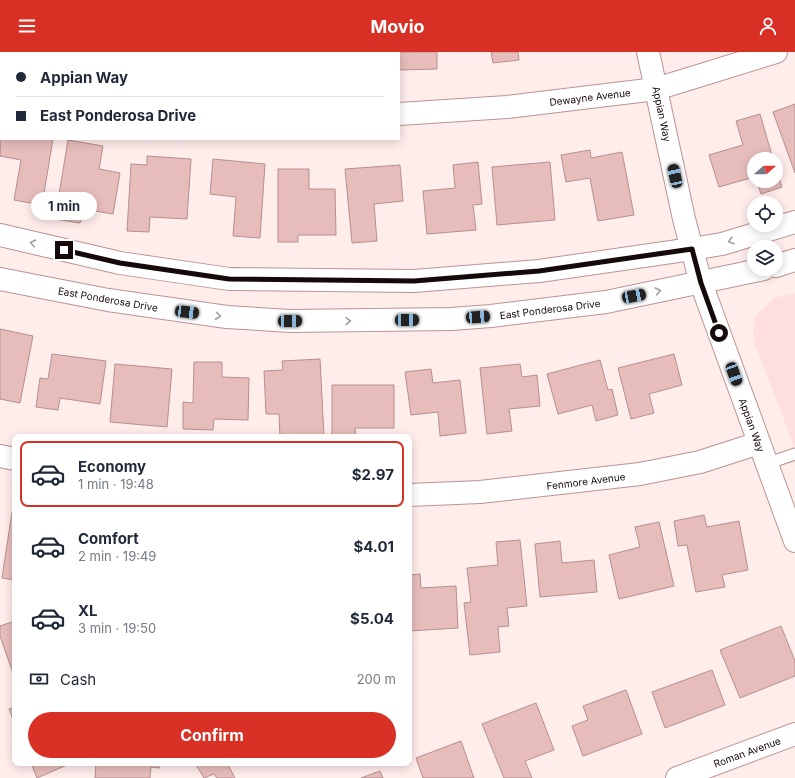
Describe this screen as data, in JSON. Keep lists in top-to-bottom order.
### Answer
{
  "streets": {
    "main road": [
      "Dewayne Avenue",
      "Appian Way",
      "East Ponderosa Drive",
      "Fenmore Avenue",
      "Roman Avenue"
    ]
  },
  "crossings": [
    ["Dewayne Avenue", "Appian Way"],
    ["Appian Way", "East Ponderosa Drive"],
    ["Appian Way", "Fenmore Avenue"]
  ],
  "north": "right",
  "page": {
    "header": "Movio",
    "banner": ["Appian Way", "East Ponderosa Drive"],
    "bubble": "1 min",
    "list": [
      {
        "name": "Economy",
        "note": "1 min · 19:48",
        "value": "$2.97"
      },
      {
        "name": "Comfort",
        "note": "2 min · 19:49",
        "value": "$4.01"
      },
      {
        "name": "XL",
        "note": "3 min · 19:50",
        "value": "$5.04"
      }
    ],
    "pay": ["Cash", "200 m"],
    "buttons": "Confirm"
  }
}
